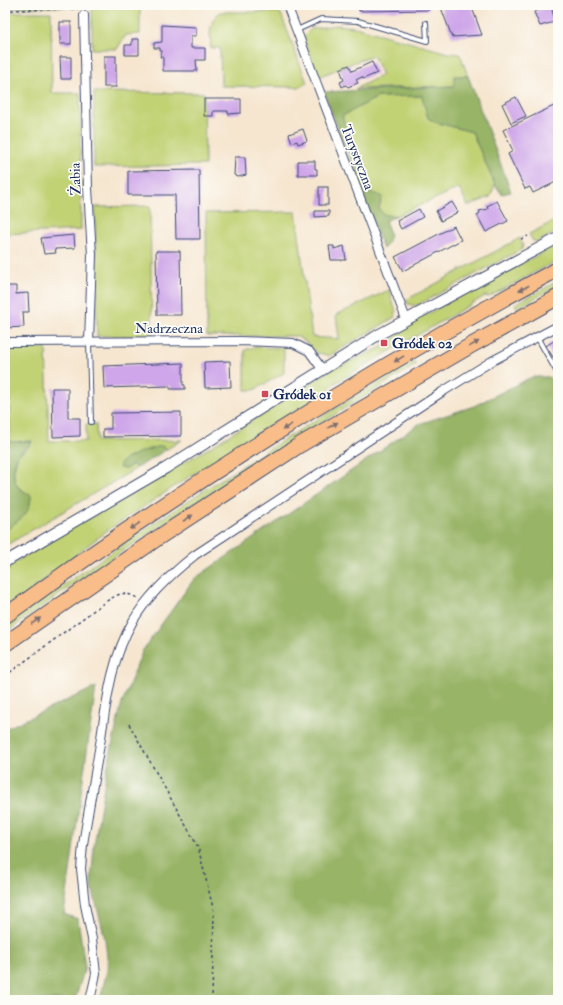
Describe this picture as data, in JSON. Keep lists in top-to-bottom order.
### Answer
{
  "streets": {
    "street": ["Turystyczna", "Żabia", "Nadrzeczna"]
  },
  "crossings": [
    ["Żabia", "Nadrzeczna"]
  ],
  "places": {
    "transit": ["Gródek 02", "Gródek 01"]
  }
}
